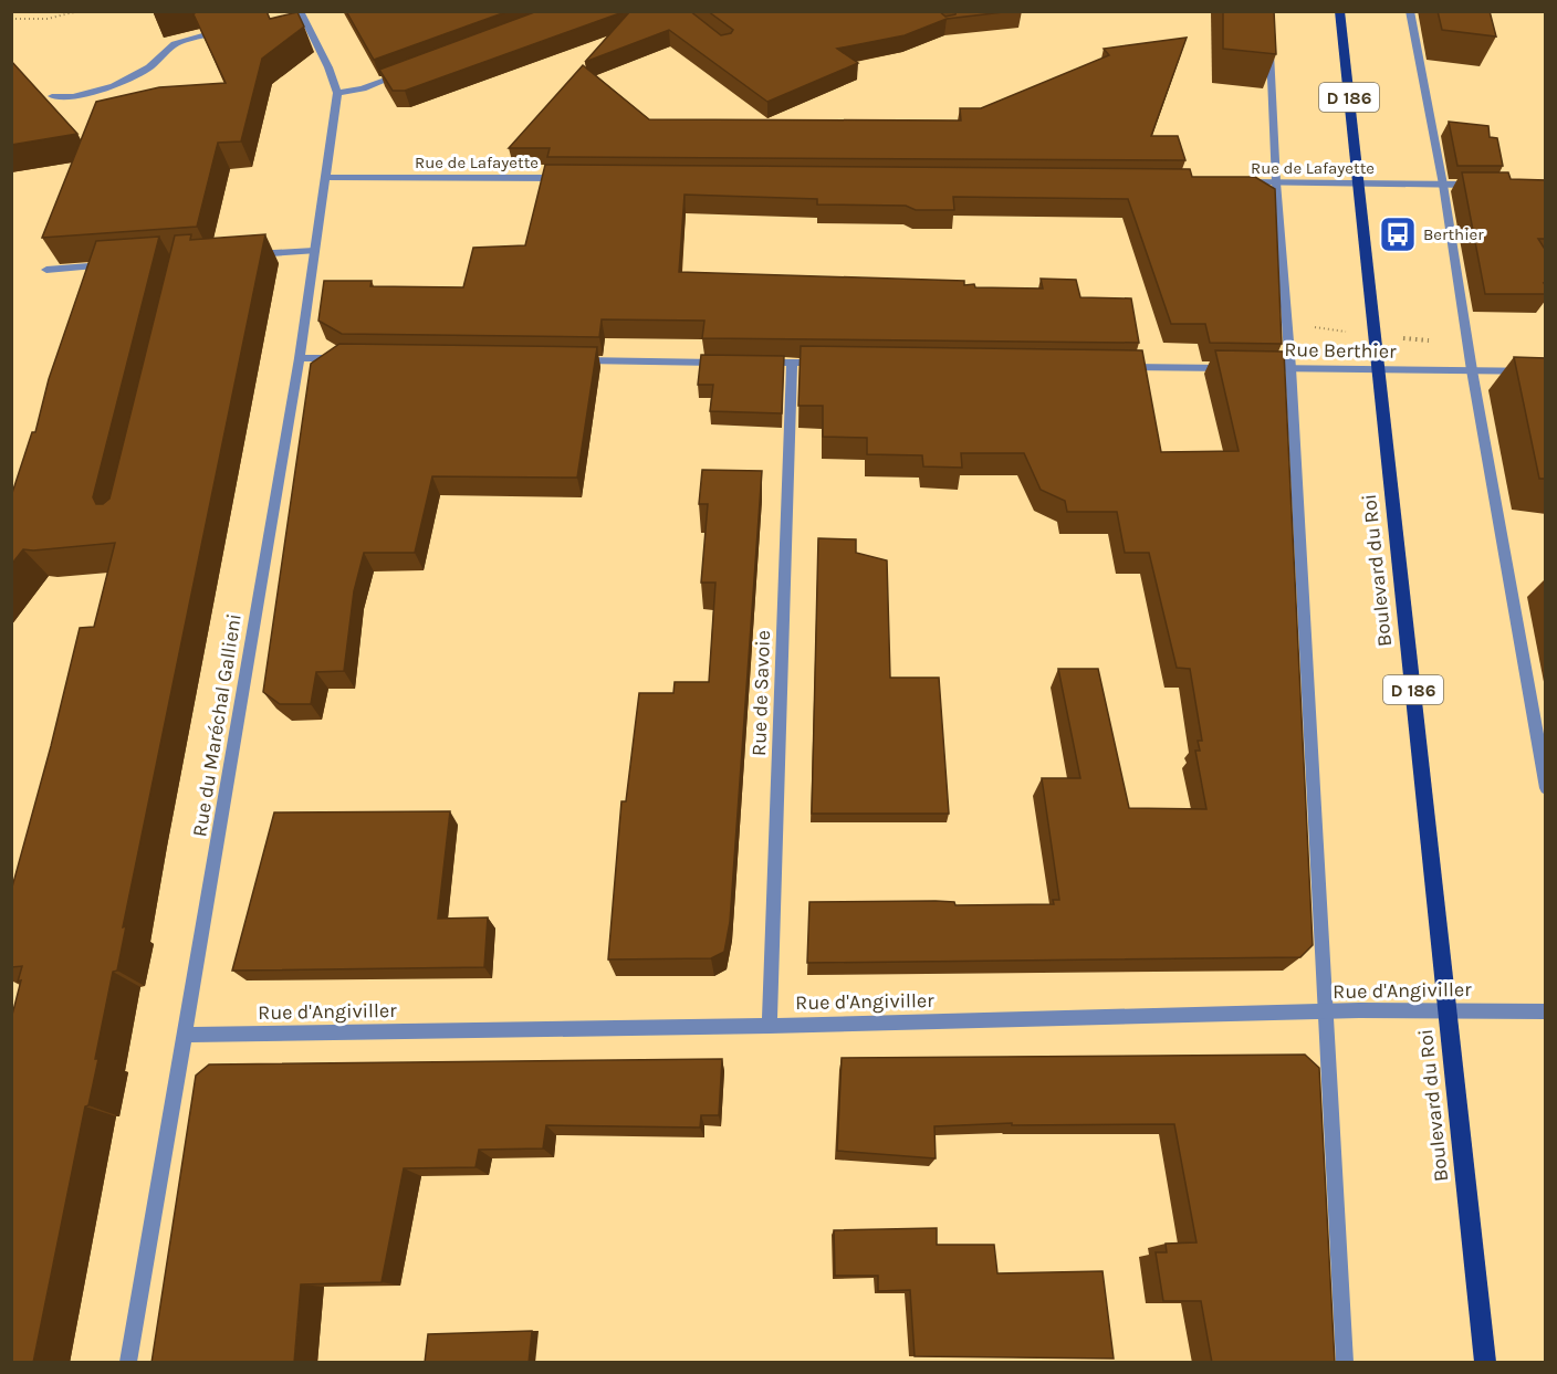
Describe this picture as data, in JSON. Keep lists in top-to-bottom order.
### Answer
{
  "streets": {
    "main road": ["D 186", "Boulevard du Roi"],
    "street": [
      "Rue de Lafayette",
      "Rue Berthier",
      "Rue de Savoie",
      "Rue du Maréchal Gallieni",
      "Rue d'Angiviller"
    ]
  },
  "crossings": [
    ["Rue de Lafayette", "Boulevard du Roi"],
    ["Rue de Lafayette", "Rue du Maréchal Gallieni"],
    ["Rue Berthier", "Boulevard du Roi"],
    ["Boulevard du Roi", "Rue d'Angiviller"],
    ["Rue de Savoie", "Rue d'Angiviller"],
    ["Rue du Maréchal Gallieni", "Rue d'Angiviller"]
  ],
  "places": {
    "bus stop": ["Berthier"]
  }
}
